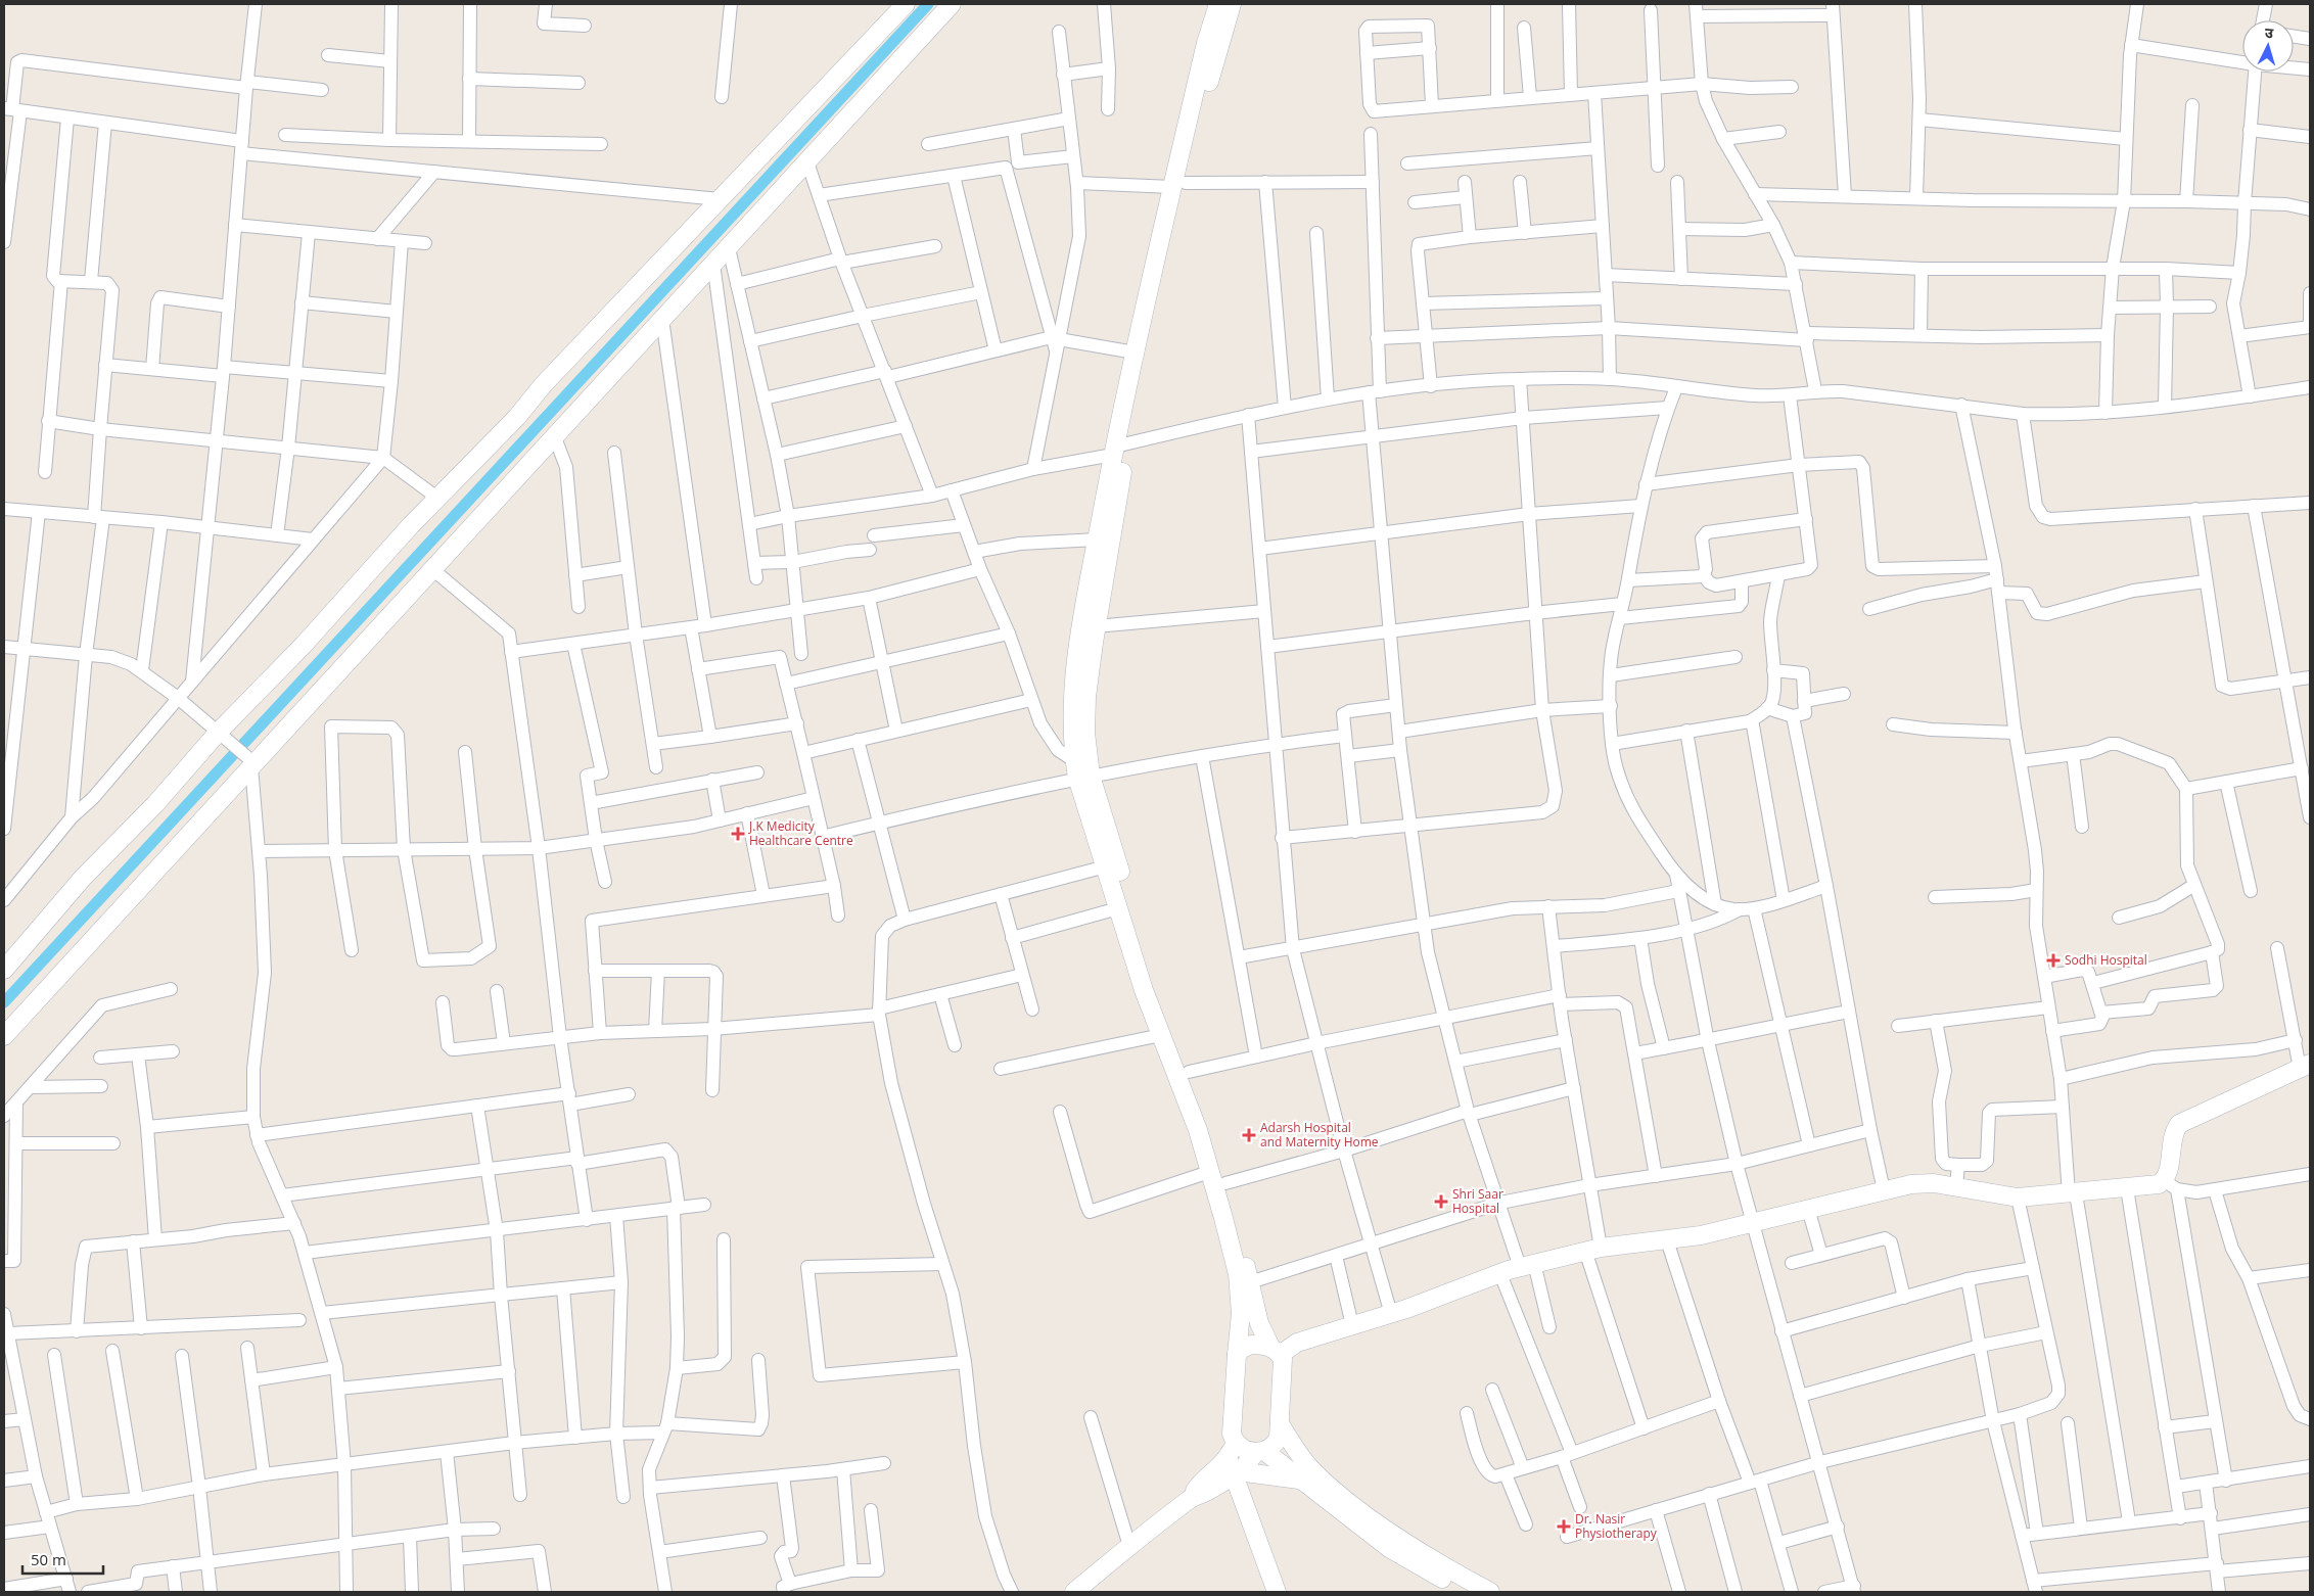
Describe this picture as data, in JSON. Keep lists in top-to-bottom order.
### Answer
{
  "places": {
    "health": [
      "J.K Medicity Healthcare Centre",
      "Sodhi Hospital",
      "Adarsh Hospital and Maternity Home",
      "Shri Saar Hospital",
      "Dr. Nasir Physiotherapy"
    ]
  },
  "scale_bar": "50 m",
  "north": "top"
}
